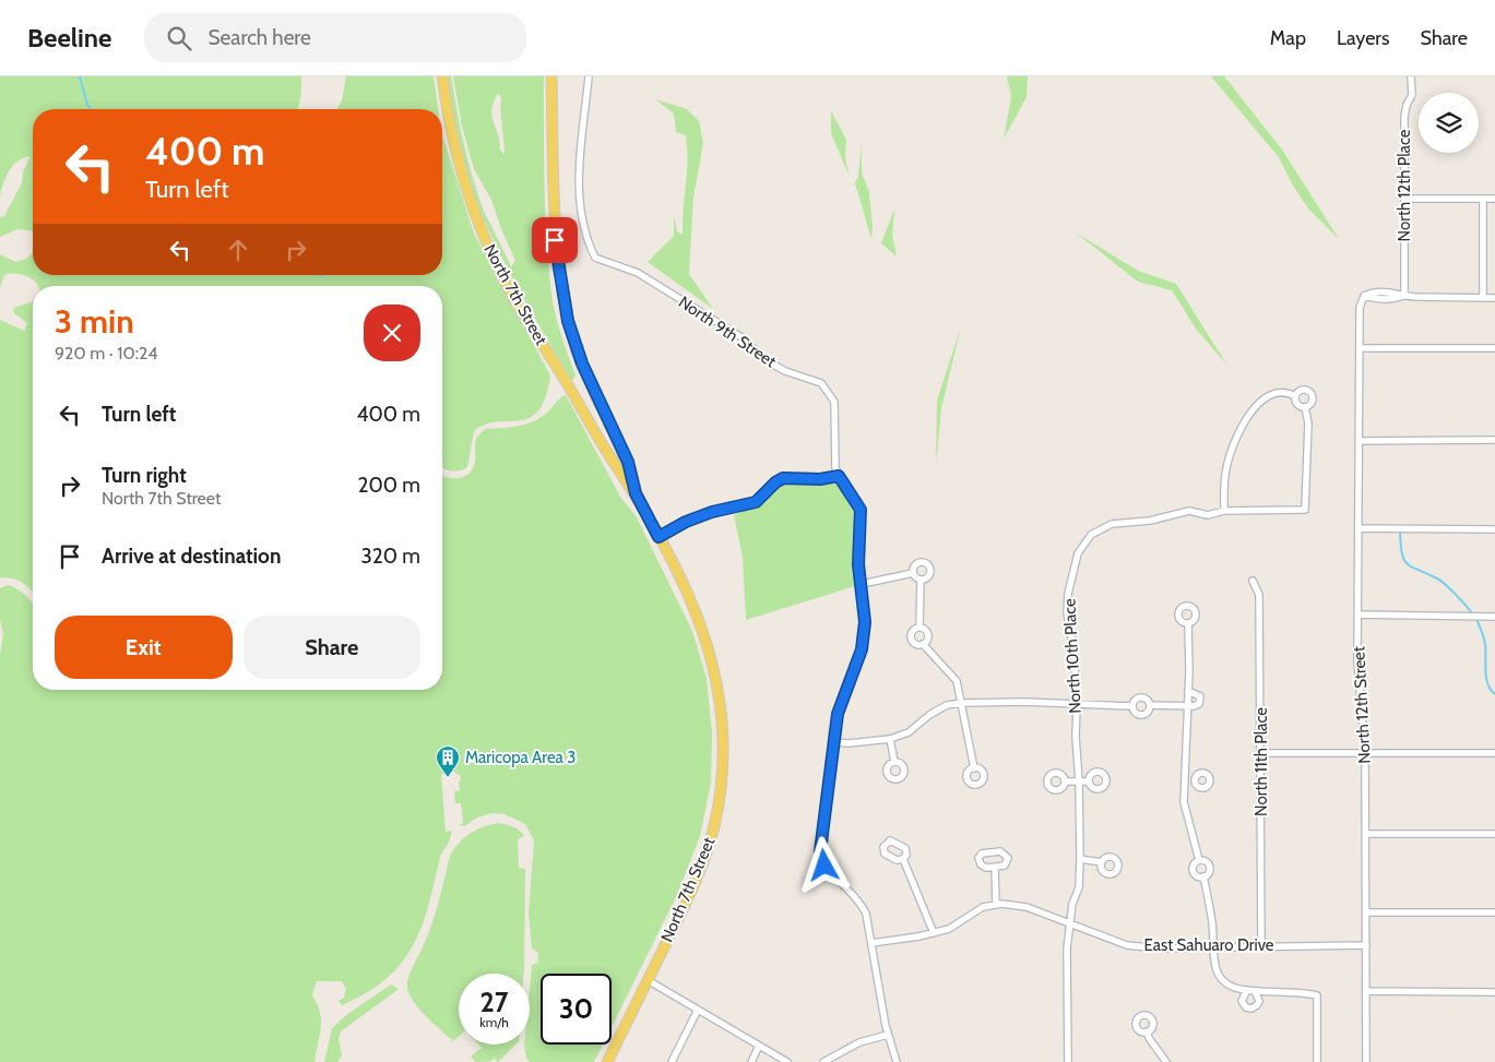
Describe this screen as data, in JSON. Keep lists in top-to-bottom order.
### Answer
{
  "streets": {
    "main road": ["North 7th Street"],
    "street": [
      "North 12th Place",
      "North 9th Street",
      "North 10th Place",
      "North 12th Street",
      "North 11th Place",
      "East Sahuaro Drive"
    ]
  },
  "crossings": [
    ["North 12th Place", "North 12th Street"],
    ["North 9th Street", "East Sahuaro Drive"],
    ["North 10th Place", "East Sahuaro Drive"],
    ["North 12th Street", "East Sahuaro Drive"],
    ["North 11th Place", "East Sahuaro Drive"]
  ],
  "places": {
    "building": ["Maricopa Area 3"]
  },
  "page": {
    "header": "Beeline",
    "search": "Search here",
    "nav": ["Map", "Layers", "Share"],
    "turn": ["400 m", "Turn left"],
    "heading": ["3 min", "920 m · 10:24"],
    "list": [
      {
        "name": "Turn left",
        "value": "400 m"
      },
      {
        "name": "Turn right",
        "note": "North 7th Street",
        "value": "200 m"
      },
      {
        "name": "Arrive at destination",
        "value": "320 m"
      }
    ],
    "buttons": ["Exit", "Share"],
    "speed": "27 km/h",
    "limit": "30"
  }
}
